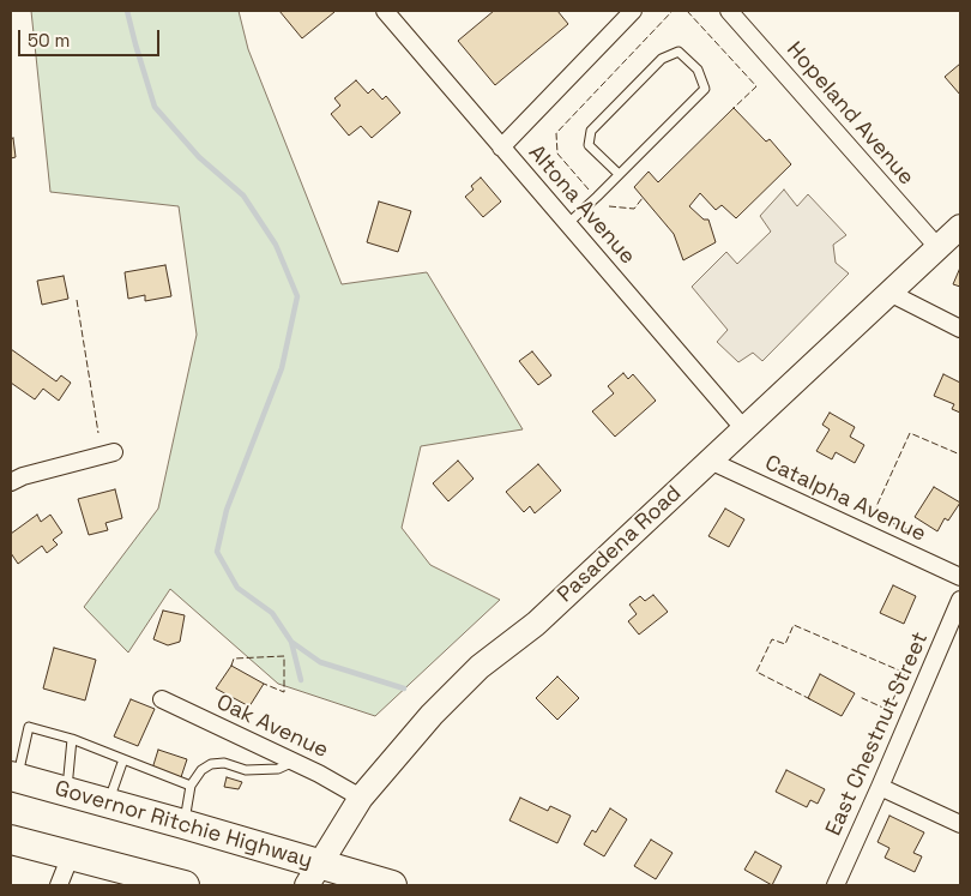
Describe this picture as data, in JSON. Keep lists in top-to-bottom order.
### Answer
{
  "streets": {
    "highway": ["Governor Ritchie Highway"],
    "main road": ["Pasadena Road"],
    "street": [
      "Hopeland Avenue",
      "Altona Avenue",
      "Catalpha Avenue",
      "Oak Avenue",
      "East Chestnut Street"
    ]
  },
  "crossings": [
    ["Hopeland Avenue", "Pasadena Road"],
    ["Altona Avenue", "Pasadena Road"],
    ["Catalpha Avenue", "Pasadena Road"],
    ["Pasadena Road", "Oak Avenue"],
    ["Pasadena Road", "Governor Ritchie Highway"]
  ],
  "scale_bar": "50 m"
}
